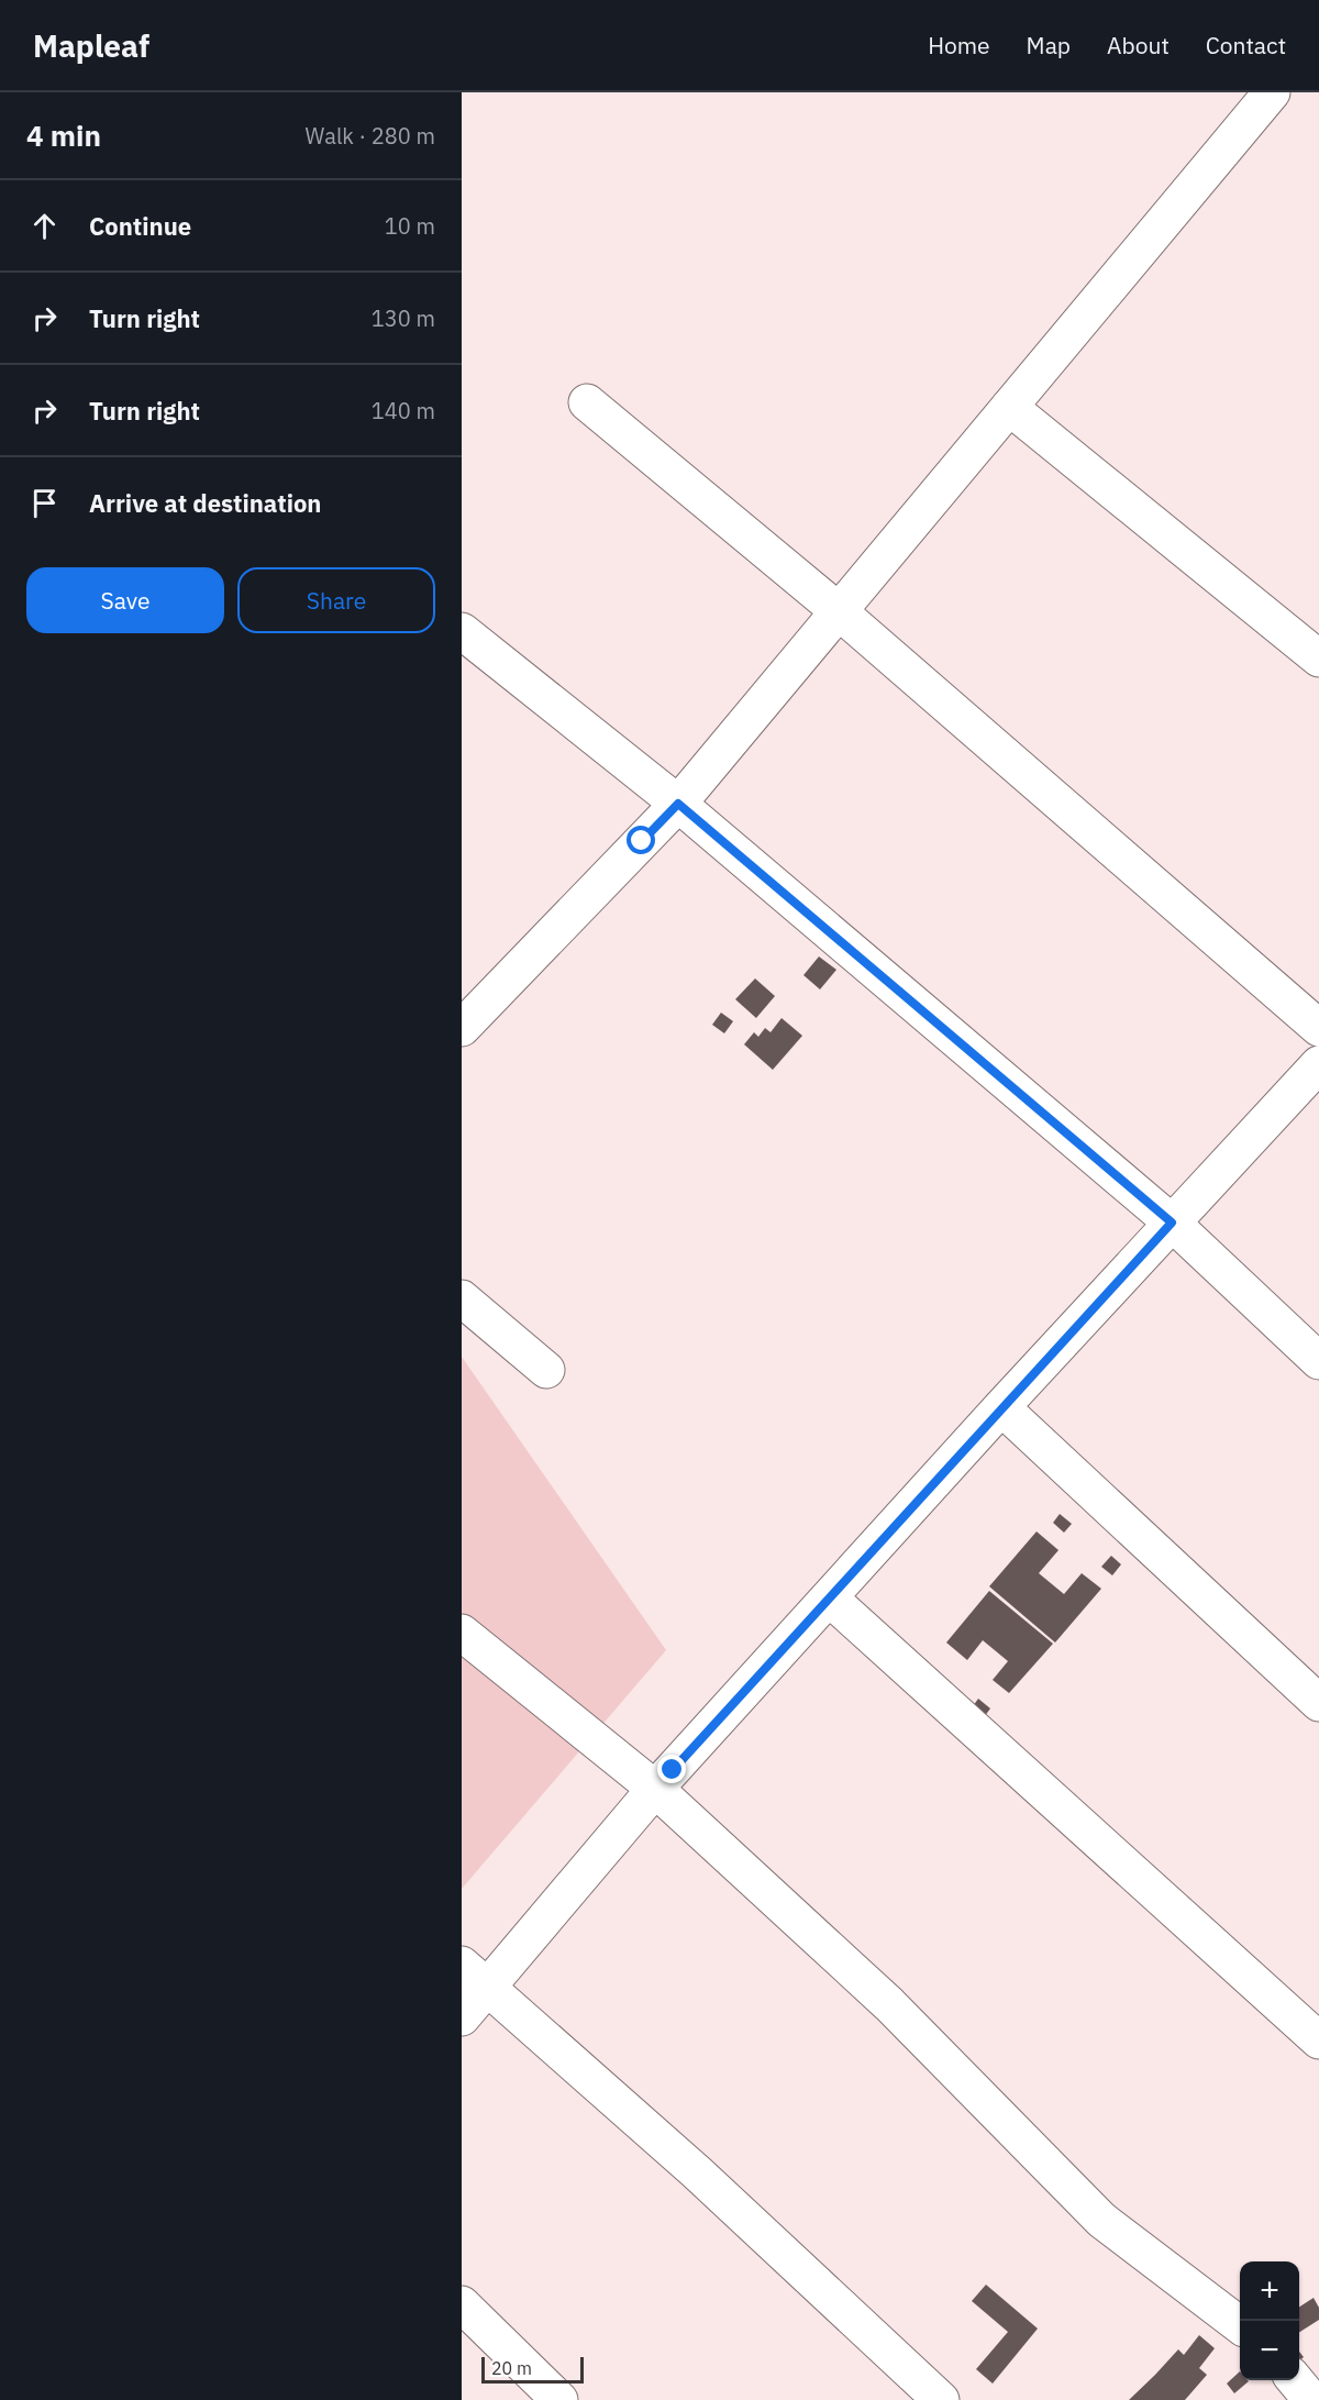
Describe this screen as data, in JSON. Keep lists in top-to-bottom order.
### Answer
{
  "scale_bar": "20 m",
  "page": {
    "header": "Mapleaf",
    "nav": [
      "Home",
      "Map",
      "About",
      "Contact"
    ],
    "heading": ["4 min", "Walk · 280 m"],
    "list": [
      ["Continue", "10 m"],
      ["Turn right", "130 m"],
      ["Turn right", "140 m"],
      "Arrive at destination"
    ],
    "buttons": ["Save", "Share"],
    "map_buttons": ["+", "−"],
    "scale": "20 m"
  }
}
